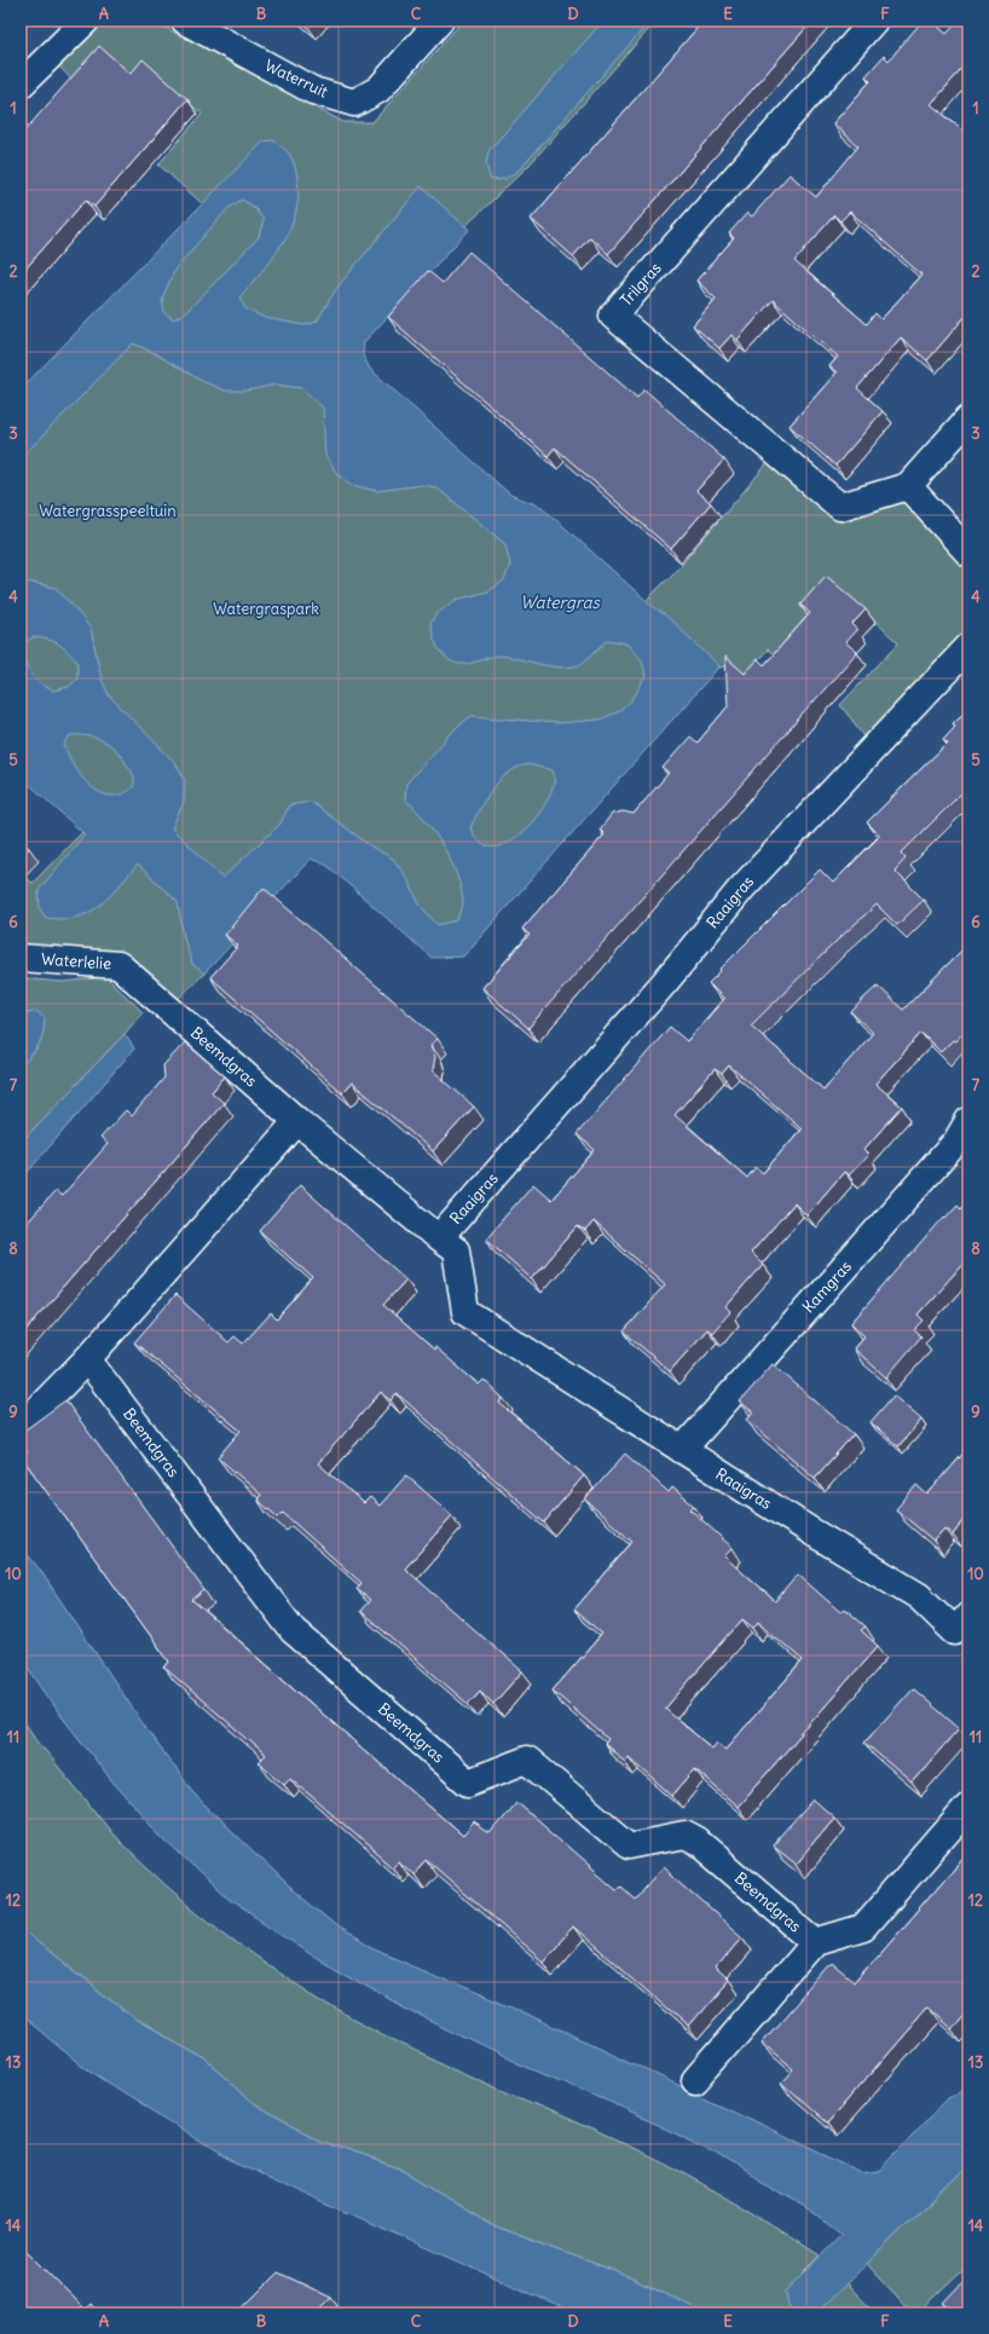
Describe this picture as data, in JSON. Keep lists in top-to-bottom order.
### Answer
{
  "streets": {
    "street": [
      "Waterruit",
      "Trilgras",
      "Raaigras",
      "Waterlelie",
      "Beemdgras",
      "Kamgras"
    ]
  },
  "crossings": [
    ["Raaigras", "Beemdgras"],
    ["Raaigras", "Kamgras"],
    ["Waterlelie", "Beemdgras"]
  ],
  "water": ["Watergras"],
  "parks": ["Watergrasspeeltuin", "Watergraspark"],
  "grid": {
    "columns": [
      "A",
      "B",
      "C",
      "D",
      "E",
      "F"
    ],
    "rows": [
      "1",
      "2",
      "3",
      "4",
      "5",
      "6",
      "7",
      "8",
      "9",
      "10",
      "11",
      "12",
      "13",
      "14"
    ]
  }
}
